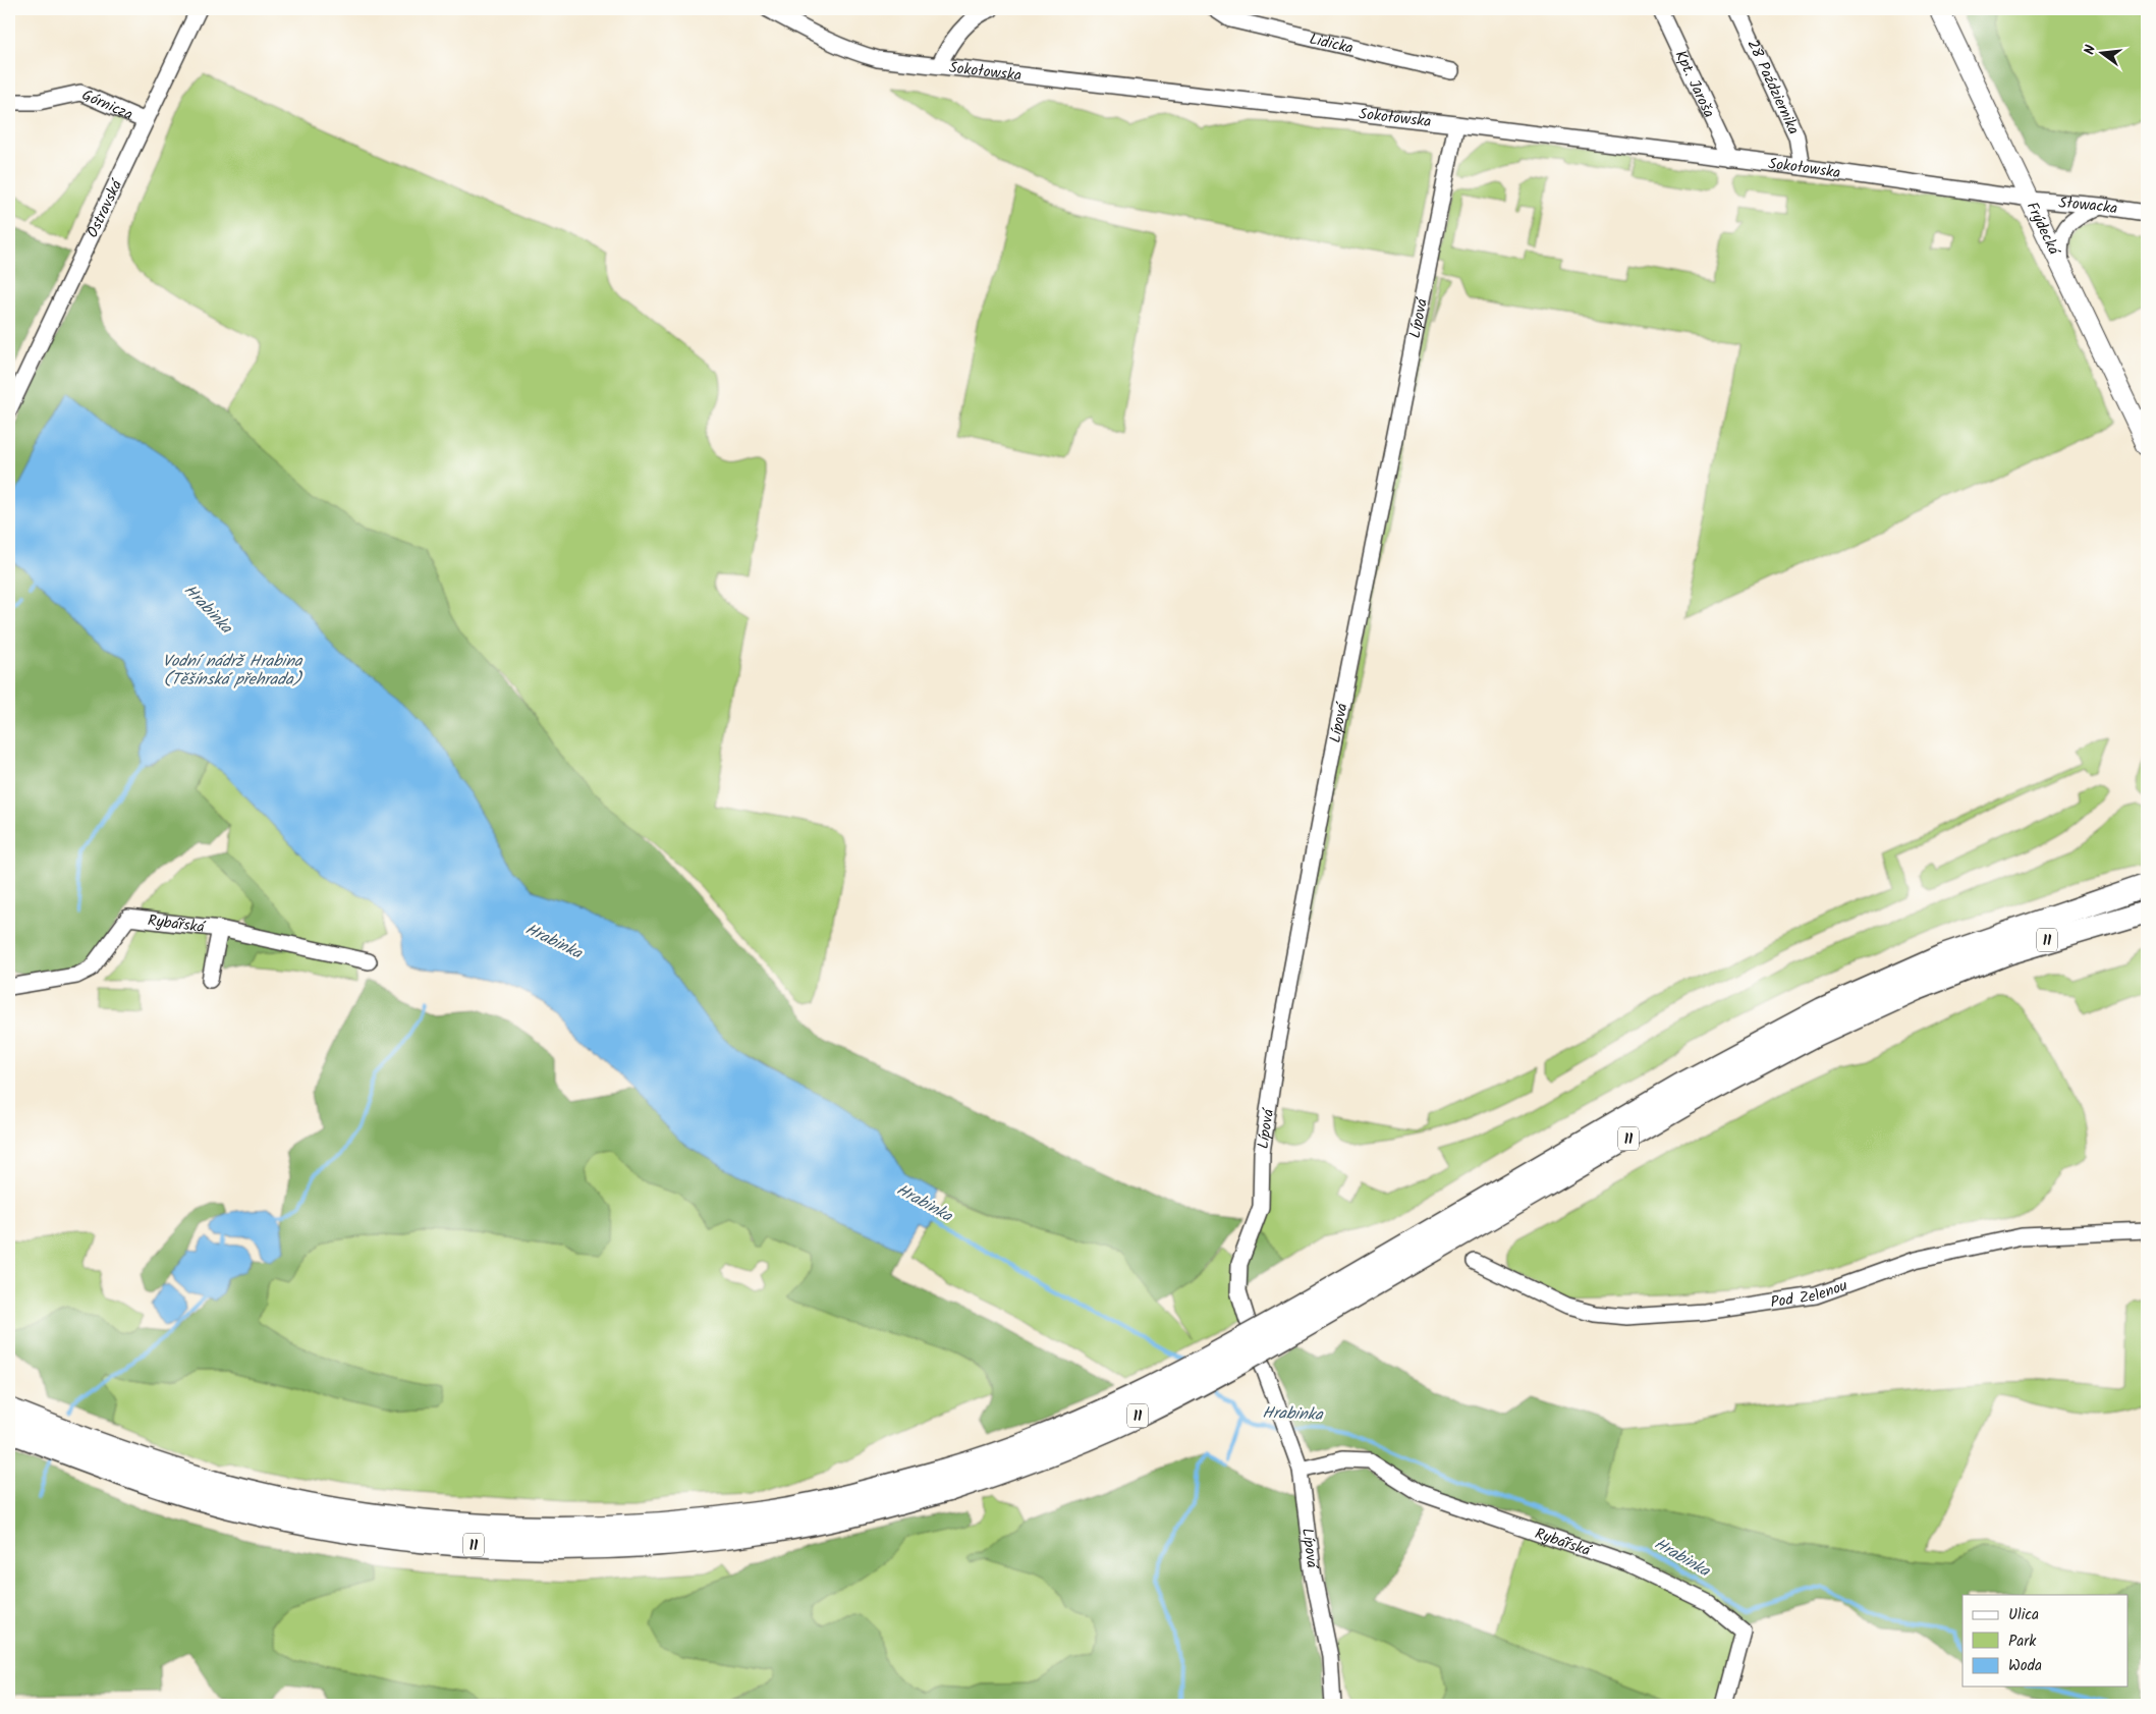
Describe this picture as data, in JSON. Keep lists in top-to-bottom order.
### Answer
{
  "streets": {
    "highway": ["11"],
    "main road": ["Frýdecká"],
    "street": [
      "Lidicka",
      "Sokołowska",
      "Kpt. Jaroša",
      "28 Października",
      "Górnicza",
      "Słowacka",
      "Ostravská",
      "Lípová",
      "Rybářská",
      "Pod Zelenou"
    ]
  },
  "crossings": [
    ["Sokołowska", "Kpt. Jaroša"],
    ["Sokołowska", "28 Października"],
    ["Sokołowska", "Słowacka"],
    ["Sokołowska", "Frýdecká"],
    ["Sokołowska", "Lípová"],
    ["Górnicza", "Ostravská"],
    ["Słowacka", "Frýdecká"],
    ["Lípová", "Rybářská"]
  ],
  "water": ["Hrabinka", "Vodní nádrž Hrabina (Těšínská přehrada)"],
  "legend": ["Ulica", "Park", "Woda"],
  "north": "left"
}
